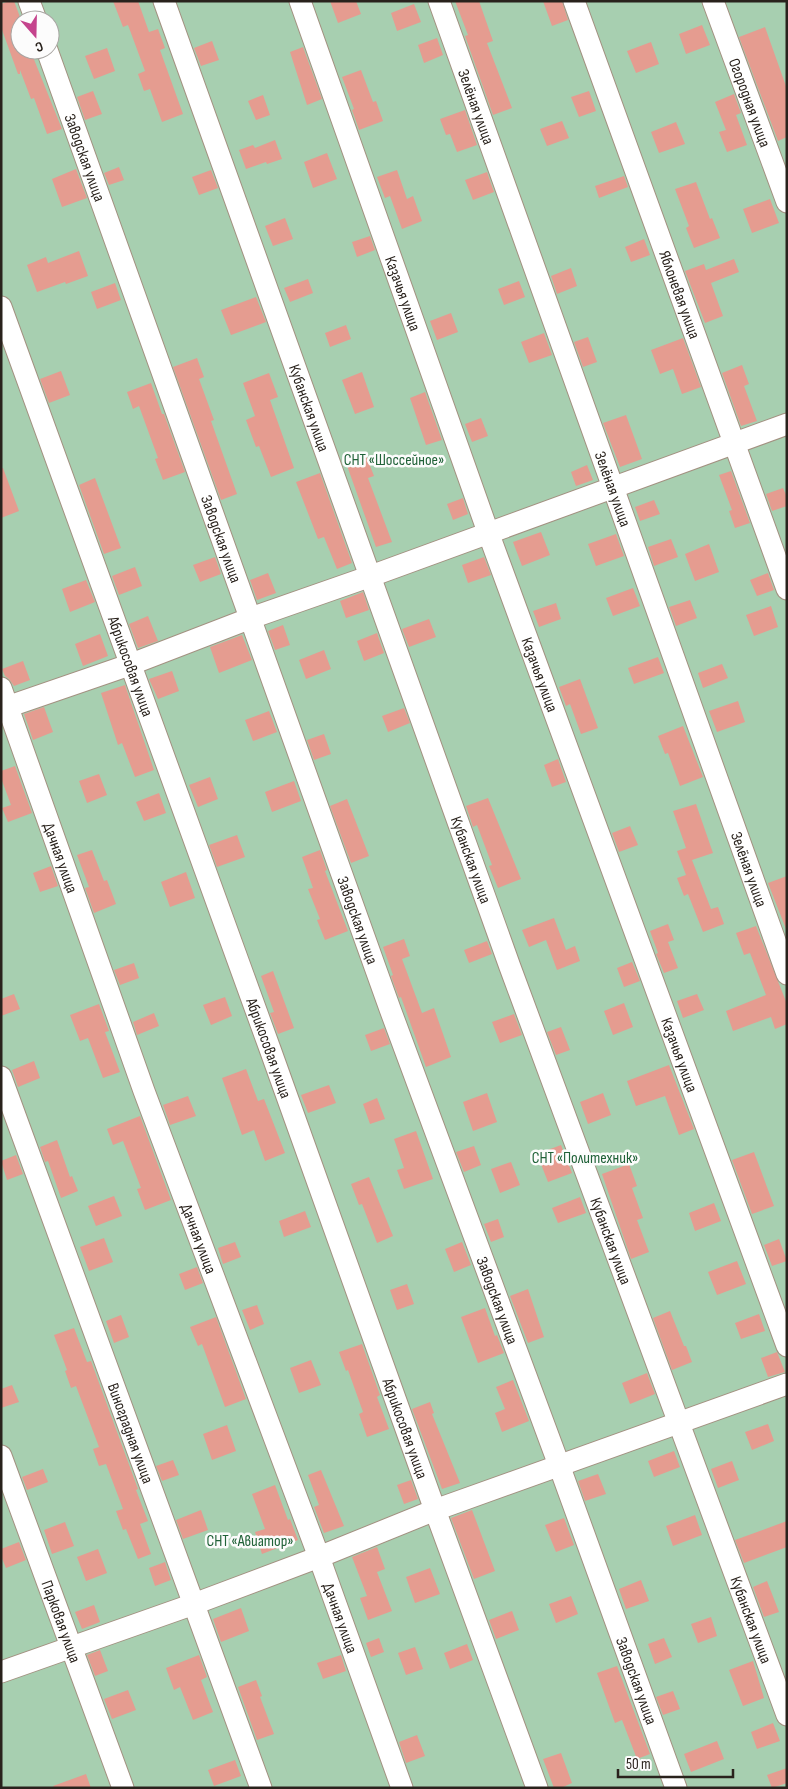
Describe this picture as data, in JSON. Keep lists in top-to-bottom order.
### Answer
{
  "streets": {
    "street": [
      "Огородная улица",
      "Зелёная улица",
      "Заводская улица",
      "Казачья улица",
      "Яблоневая улица",
      "Кубанская улица",
      "Абрикосовая улица",
      "Дачная улица",
      "Виноградная улица",
      "Парковая улица"
    ]
  },
  "parks": ["СНТ «Шоссейное»", "СНТ «Политехник»", "СНТ «Авиатор»"],
  "scale_bar": "50 m",
  "north": "bottom"
}
